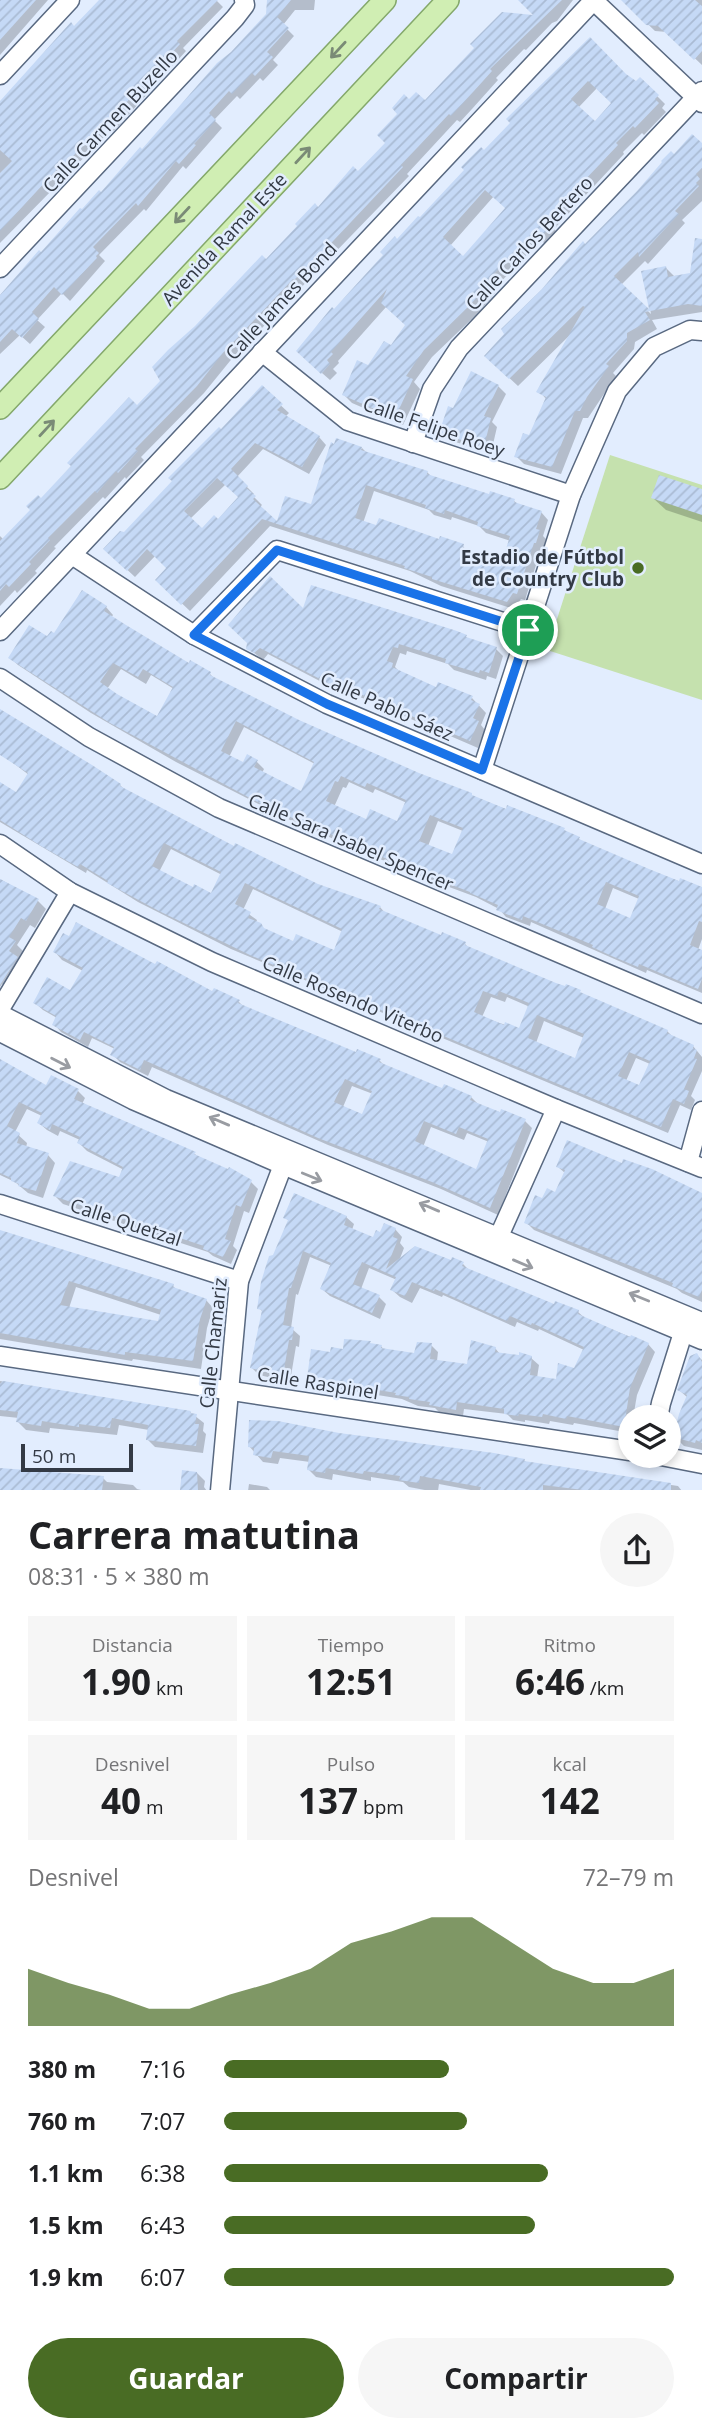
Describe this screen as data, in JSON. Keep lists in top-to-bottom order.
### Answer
{
  "streets": {
    "main road": ["Avenida Ramal Este"],
    "street": [
      "Calle Carmen Buzello",
      "Calle Carlos Bertero",
      "Calle James Bond",
      "Calle Felipe Roey",
      "Calle Pablo Sáez",
      "Calle Sara Isabel Spencer",
      "Calle Rosendo Viterbo",
      "Calle Quetzal",
      "Calle Chamariz",
      "Calle Raspinel"
    ]
  },
  "crossings": [
    ["Calle Carlos Bertero", "Calle Felipe Roey"],
    ["Calle James Bond", "Calle Felipe Roey"],
    ["Calle James Bond", "Calle Pablo Sáez"],
    ["Calle Quetzal", "Calle Chamariz"],
    ["Calle Chamariz", "Calle Raspinel"]
  ],
  "places": ["Estadio de Fútbol de Country Club"],
  "scale_bar": "50 m",
  "page": {
    "scale": "50 m",
    "heading": ["Carrera matutina", "08:31 · 5 × 380 m"],
    "stats": [
      ["Distancia", "1.90 km"],
      ["Tiempo", "12:51"],
      ["Ritmo", "6:46 /km"],
      ["Desnivel", "40 m"],
      ["Pulso", "137 bpm"],
      ["kcal", "142"]
    ],
    "chart": ["Desnivel", "72–79 m"],
    "list": [
      {
        "name": "380 m",
        "note": "7:16"
      },
      {
        "name": "760 m",
        "note": "7:07"
      },
      {
        "name": "1.1 km",
        "note": "6:38"
      },
      {
        "name": "1.5 km",
        "note": "6:43"
      },
      {
        "name": "1.9 km",
        "note": "6:07"
      }
    ],
    "buttons": ["Guardar", "Compartir"]
  }
}
